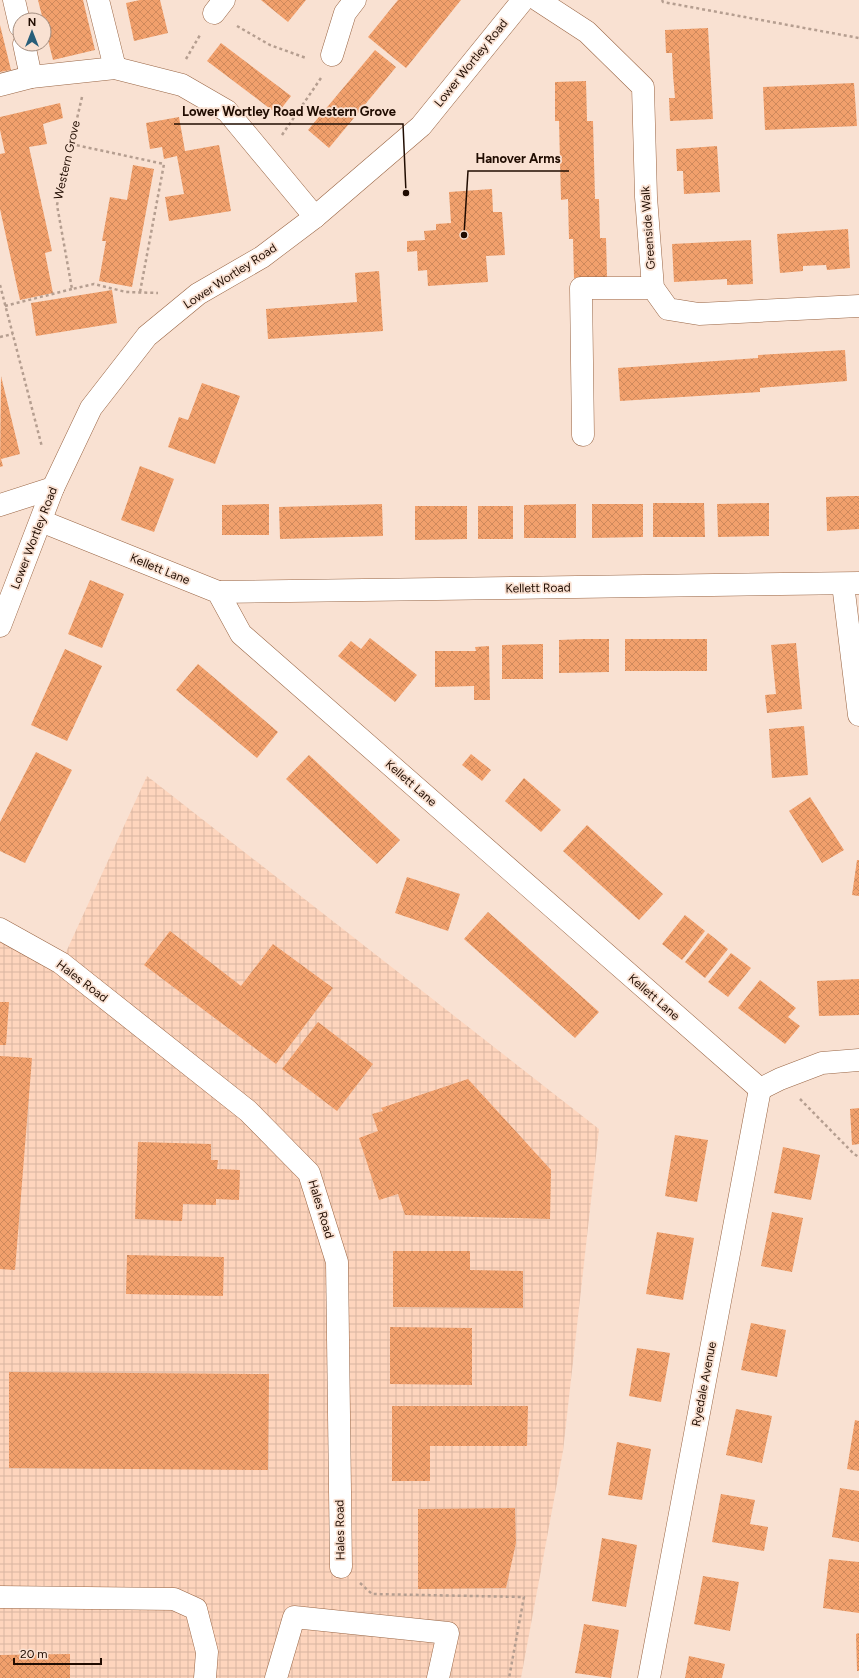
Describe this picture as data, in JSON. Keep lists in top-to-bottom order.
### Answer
{
  "streets": {
    "street": [
      "Lower Wortley Road",
      "Greenside Walk",
      "Kellett Lane",
      "Kellett Road",
      "Hales Road",
      "Ryedale Avenue"
    ],
    "path": ["Western Grove"]
  },
  "crossings": [
    ["Lower Wortley Road", "Kellett Lane"],
    ["Kellett Lane", "Kellett Road"],
    ["Kellett Lane", "Ryedale Avenue"]
  ],
  "places": ["Lower Wortley Road Western Grove", "Hanover Arms"],
  "scale_bar": "20 m",
  "north": "top"
}
